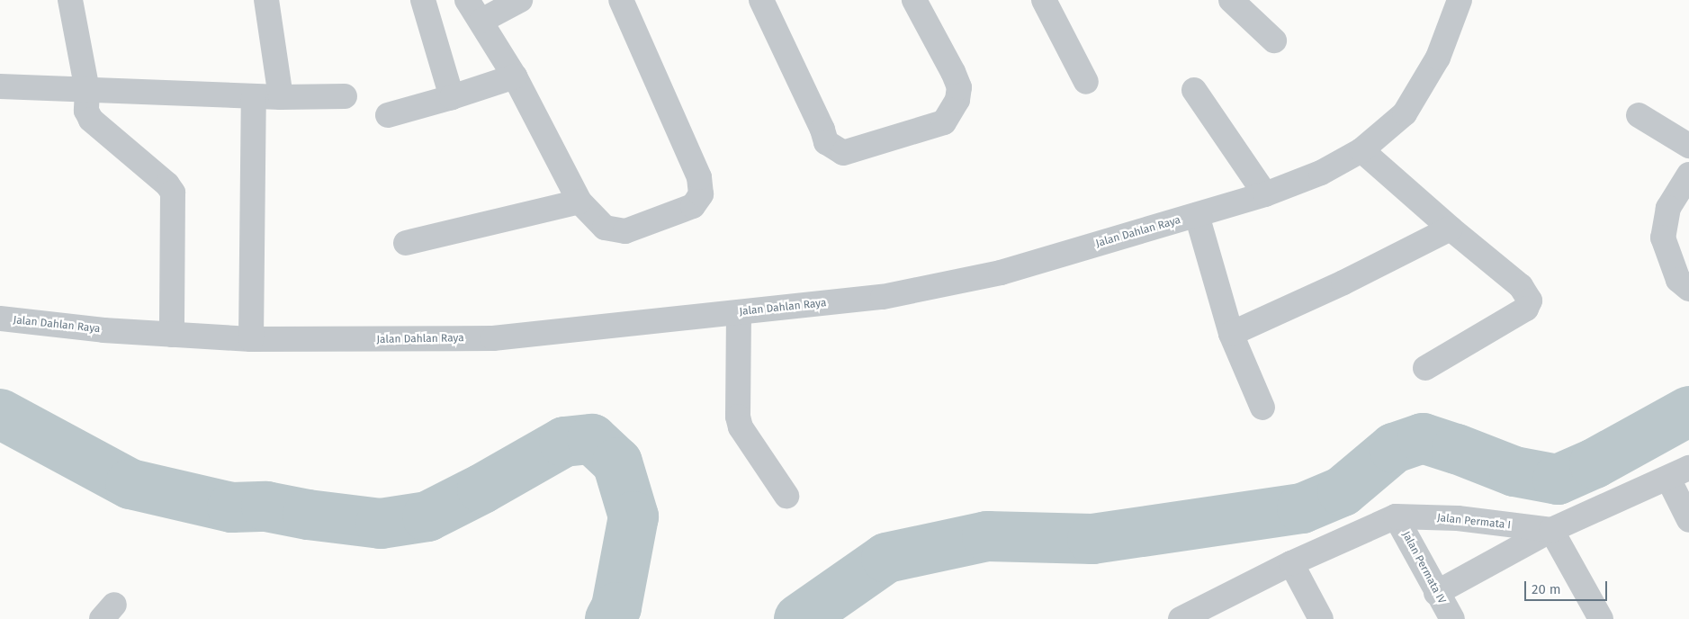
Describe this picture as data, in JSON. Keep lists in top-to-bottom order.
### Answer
{
  "streets": {
    "street": ["Jalan Dahlan Raya", "Jalan Permata I", "Jalan Permata IV"]
  },
  "crossings": [
    ["Jalan Permata I", "Jalan Permata IV"]
  ],
  "scale_bar": "20 m"
}
